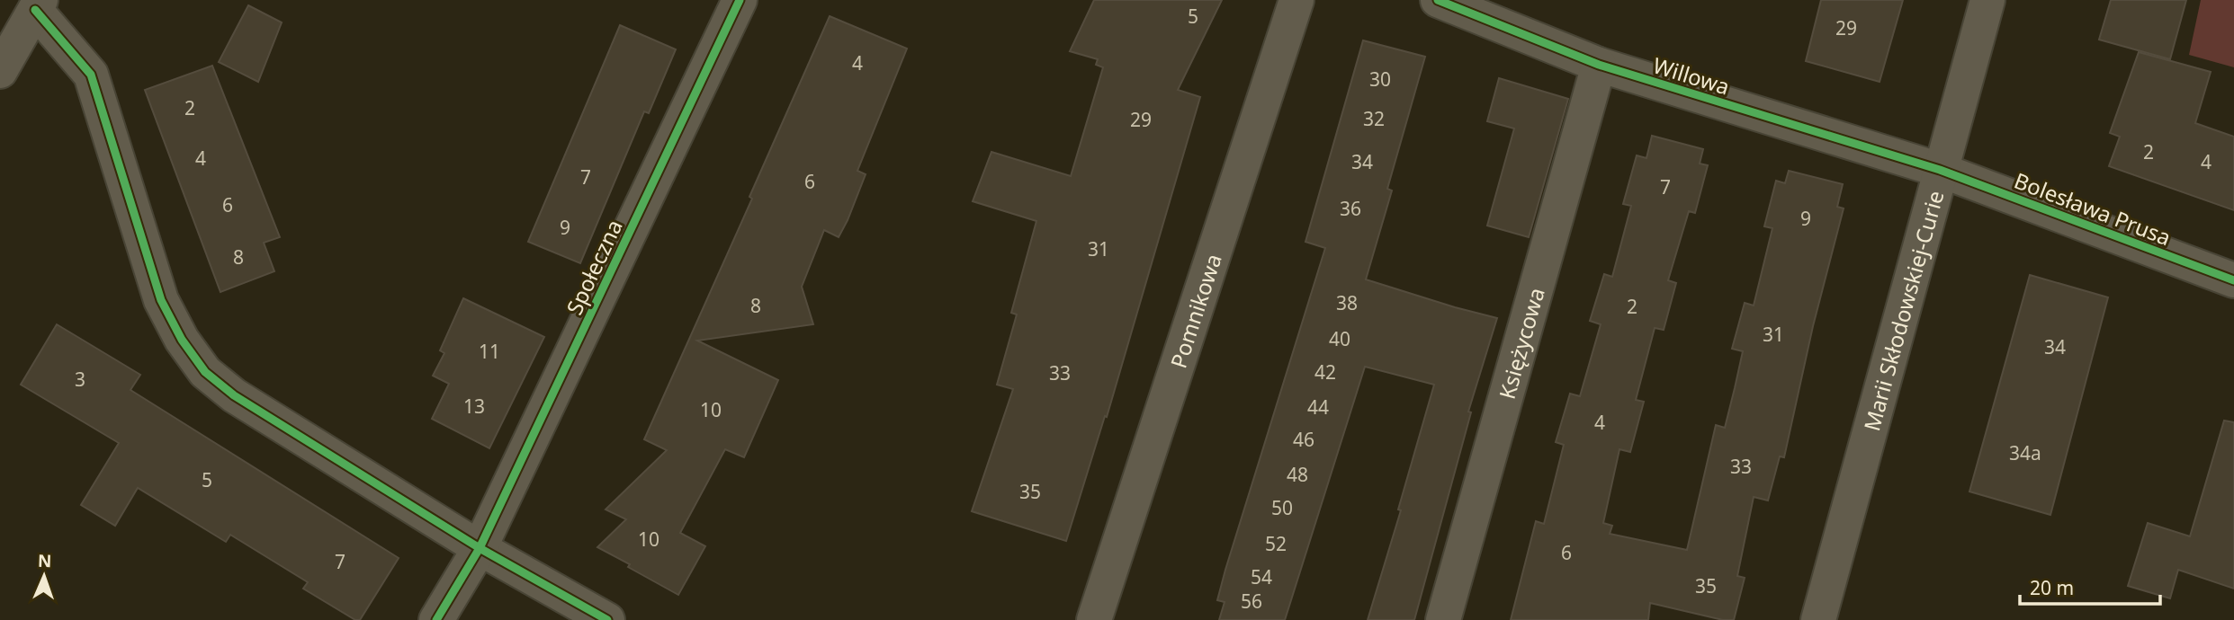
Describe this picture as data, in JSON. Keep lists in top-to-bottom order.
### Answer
{
  "streets": {
    "street": [
      "Willowa",
      "Bolesława Prusa",
      "Społeczna",
      "Pomnikowa",
      "Marii Skłodowskiej-Curie",
      "Księżycowa"
    ]
  },
  "crossings": [
    ["Willowa", "Bolesława Prusa"],
    ["Willowa", "Marii Skłodowskiej-Curie"],
    ["Willowa", "Księżycowa"],
    ["Bolesława Prusa", "Marii Skłodowskiej-Curie"]
  ],
  "house_numbers": [
    "5",
    "29",
    "4",
    "30",
    "2",
    "32",
    "29",
    "2",
    "4",
    "34",
    "4",
    "7",
    "6",
    "7",
    "6",
    "36",
    "9",
    "9",
    "31",
    "8",
    "38",
    "8",
    "2",
    "31",
    "40",
    "34",
    "11",
    "42",
    "33",
    "3",
    "13",
    "44",
    "10",
    "4",
    "46",
    "34a",
    "33",
    "48",
    "5",
    "35",
    "50",
    "10",
    "52",
    "6",
    "7",
    "54",
    "35",
    "56"
  ],
  "scale_bar": "20 m",
  "north": "top"
}
